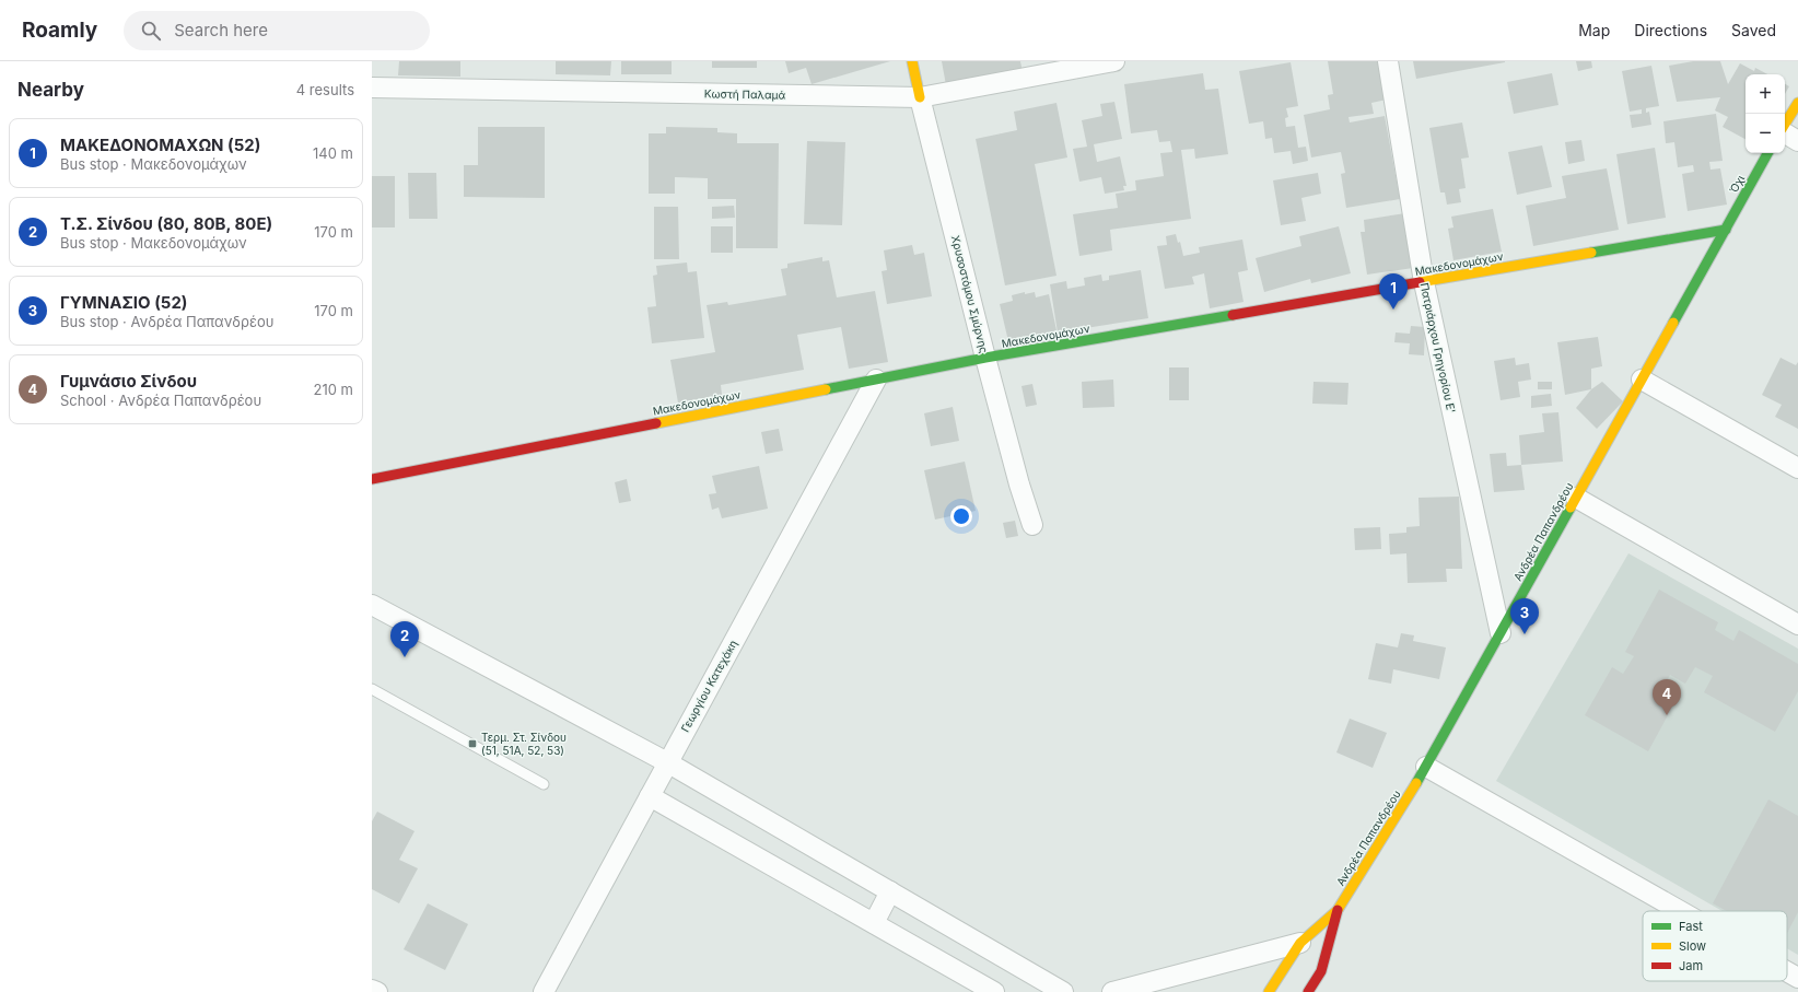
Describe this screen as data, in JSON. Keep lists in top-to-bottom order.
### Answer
{
  "streets": {
    "street": [
      "Κωστή Παλαμά",
      "Όχι",
      "Μακεδονομάχων",
      "Χρυσοστόμου Σμύρνης",
      "Πατριάρχου Γρηγορίου Ε'",
      "Ανδρέα Παπανδρέου",
      "Γεωργίου Κατεχάκη"
    ]
  },
  "crossings": [
    ["Κωστή Παλαμά", "Χρυσοστόμου Σμύρνης"],
    ["Όχι", "Μακεδονομάχων"],
    ["Όχι", "Ανδρέα Παπανδρέου"],
    ["Μακεδονομάχων", "Χρυσοστόμου Σμύρνης"],
    ["Μακεδονομάχων", "Πατριάρχου Γρηγορίου Ε'"],
    ["Μακεδονομάχων", "Ανδρέα Παπανδρέου"],
    ["Μακεδονομάχων", "Γεωργίου Κατεχάκη"],
    ["Πατριάρχου Γρηγορίου Ε'", "Ανδρέα Παπανδρέου"]
  ],
  "places": {
    "transit": ["Τερμ. Στ. Σίνδου (51, 51Α, 52, 53)"]
  },
  "legend": ["Fast", "Slow", "Jam"],
  "page": {
    "header": "Roamly",
    "search": "Search here",
    "nav": ["Map", "Directions", "Saved"],
    "heading": ["Nearby", "4 results"],
    "map_buttons": ["+", "−"],
    "list": [
      {
        "mark": "1",
        "name": "ΜΑΚΕΔΟΝΟΜΑΧΩΝ (52)",
        "note": "Bus stop · Μακεδονομάχων",
        "value": "140 m"
      },
      {
        "mark": "2",
        "name": "Τ.Σ. Σίνδου (80, 80Β, 80Ε)",
        "note": "Bus stop · Μακεδονομάχων",
        "value": "170 m"
      },
      {
        "mark": "3",
        "name": "ΓΥΜΝΑΣΙΟ (52)",
        "note": "Bus stop · Ανδρέα Παπανδρέου",
        "value": "170 m"
      },
      {
        "mark": "4",
        "name": "Γυμνάσιο Σίνδου",
        "note": "School · Ανδρέα Παπανδρέου",
        "value": "210 m"
      }
    ],
    "pins": [
      "1",
      "3",
      "2",
      "4"
    ]
  }
}
